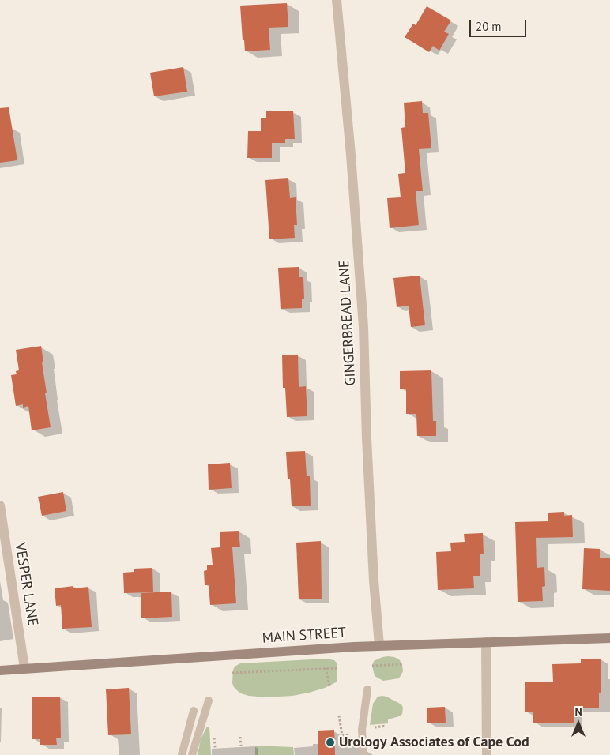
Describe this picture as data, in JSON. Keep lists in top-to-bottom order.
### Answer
{
  "streets": {
    "main road": ["MAIN STREET"],
    "street": ["GINGERBREAD LANE", "VESPER LANE"]
  },
  "crossings": [
    ["GINGERBREAD LANE", "MAIN STREET"],
    ["VESPER LANE", "MAIN STREET"]
  ],
  "places": ["Urology Associates of Cape Cod"],
  "scale_bar": "20 m",
  "north": "top"
}
